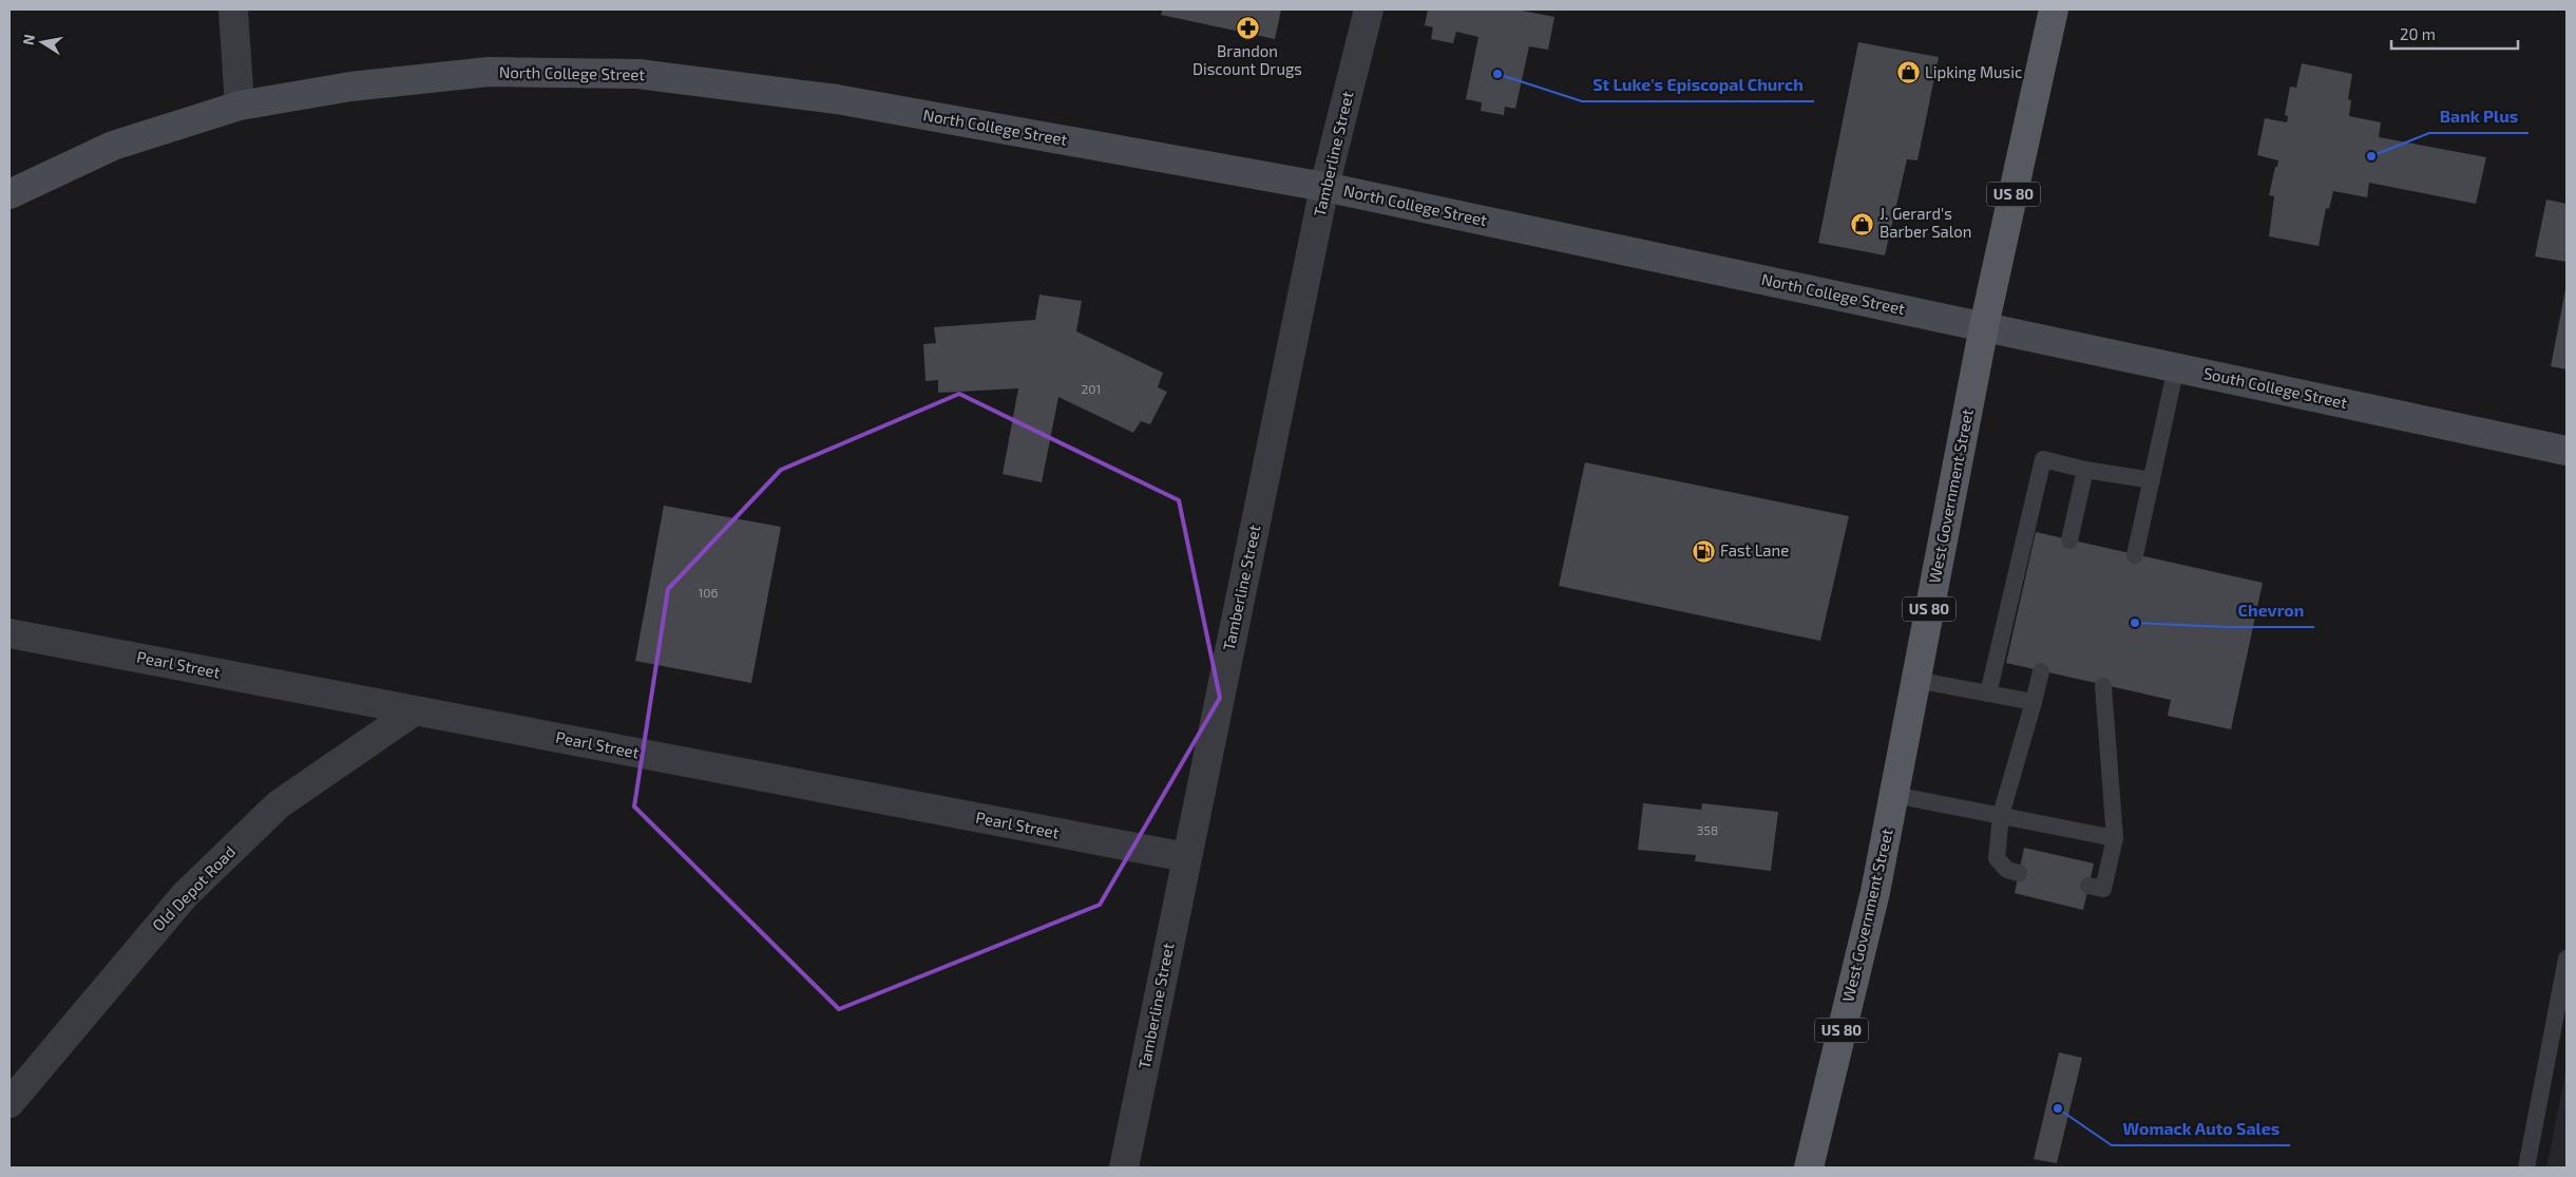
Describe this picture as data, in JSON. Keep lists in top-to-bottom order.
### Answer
{
  "streets": {
    "main road": [
      "North College Street",
      "US 80",
      "South College Street",
      "West Government Street"
    ],
    "street": ["Tamberline Street", "Pearl Street", "Old Depot Road"]
  },
  "crossings": [
    ["North College Street", "Tamberline Street"],
    ["North College Street", "South College Street"],
    ["North College Street", "West Government Street"],
    ["Tamberline Street", "Pearl Street"],
    ["South College Street", "West Government Street"],
    ["Pearl Street", "Old Depot Road"]
  ],
  "places": {
    "pharmacy": ["Brandon Discount Drugs"],
    "shop": ["Lipking Music", "J. Gerard's Barber Salon"],
    "other": [
      "St Luke's Episcopal Church",
      "Bank Plus",
      "Chevron",
      "Womack Auto Sales"
    ],
    "fuel station": ["Fast Lane"]
  },
  "house_numbers": ["201", "106", "358"],
  "scale_bar": "20 m",
  "north": "left"
}
